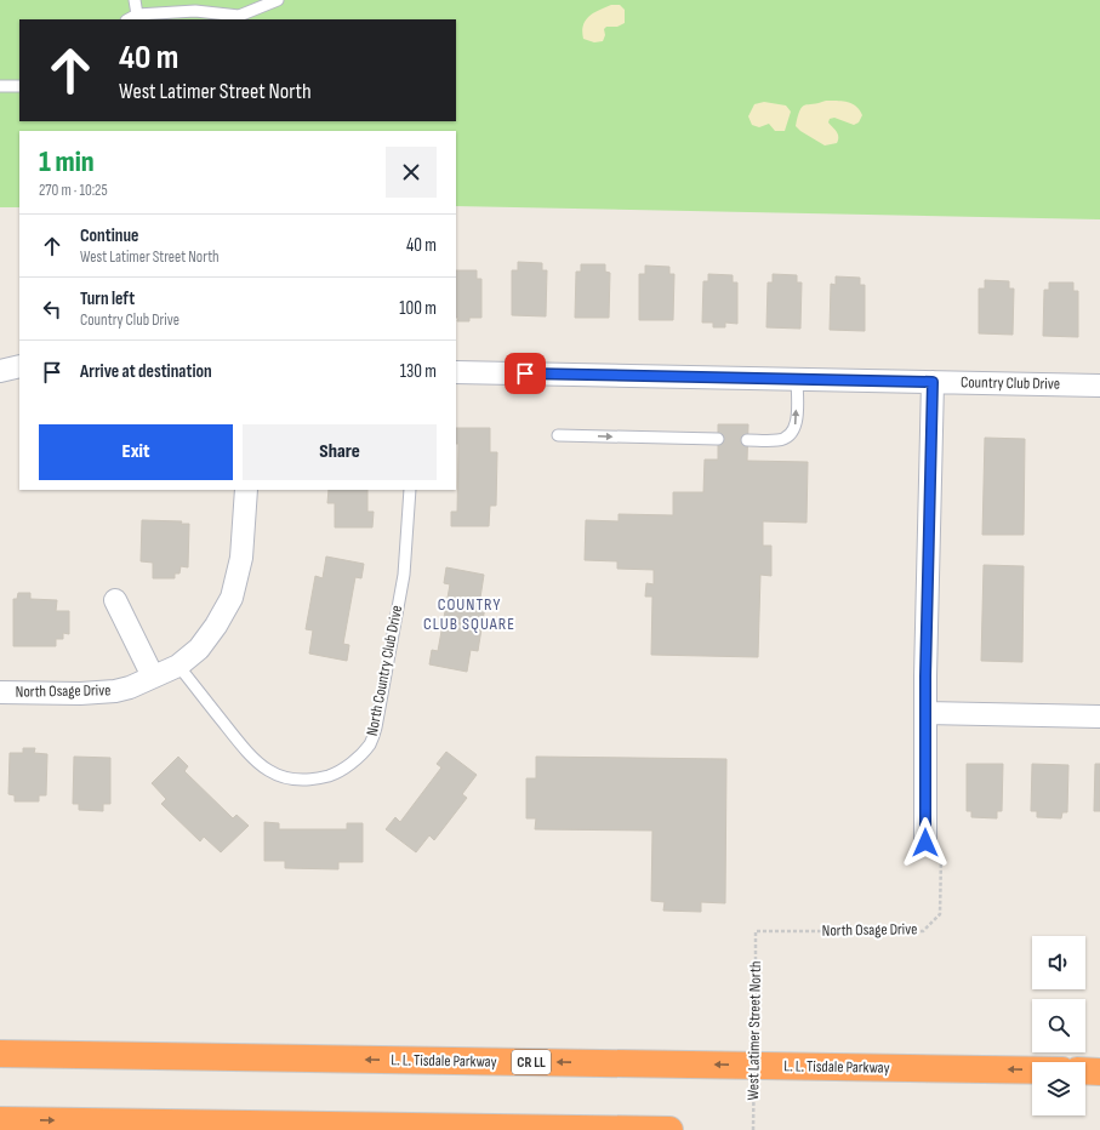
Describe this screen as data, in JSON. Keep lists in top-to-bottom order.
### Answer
{
  "streets": {
    "highway": ["L. L. Tisdale Parkway", "CR LL"],
    "street": ["Country Club Drive", "North Osage Drive"],
    "lane": ["North Country Club Drive"],
    "path": ["West Latimer Street North"]
  },
  "crossings": [
    ["North Country Club Drive", "North Osage Drive"],
    ["North Osage Drive", "West Latimer Street North"]
  ],
  "districts": ["COUNTRY CLUB SQUARE"],
  "page": {
    "turn": ["40 m", "West Latimer Street North"],
    "heading": ["1 min", "270 m · 10:25"],
    "list": [
      {
        "name": "Continue",
        "note": "West Latimer Street North",
        "value": "40 m"
      },
      {
        "name": "Turn left",
        "note": "Country Club Drive",
        "value": "100 m"
      },
      {
        "name": "Arrive at destination",
        "value": "130 m"
      }
    ],
    "buttons": ["Exit", "Share"]
  }
}
